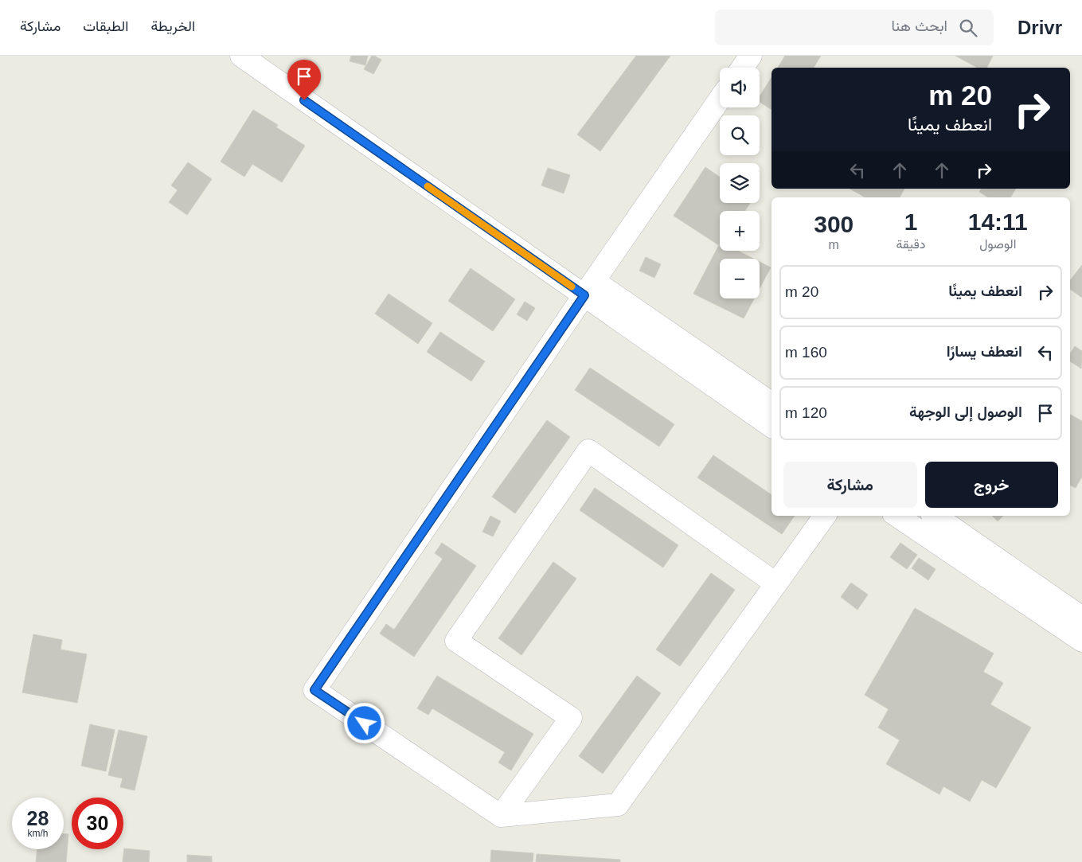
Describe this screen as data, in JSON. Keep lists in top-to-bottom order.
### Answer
{
  "page": {
    "header": "Drivr",
    "search": "ابحث هنا",
    "nav": ["الخريطة", "الطبقات", "مشاركة"],
    "map_buttons": ["+", "−"],
    "turn": ["20 m", "انعطف يمينًا"],
    "eta": [
      "14:11",
      "الوصول",
      "1",
      "دقيقة",
      "300",
      "m"
    ],
    "list": [
      {
        "name": "انعطف يمينًا",
        "value": "20 m"
      },
      {
        "name": "انعطف يسارًا",
        "value": "160 m"
      },
      {
        "name": "الوصول إلى الوجهة",
        "value": "120 m"
      }
    ],
    "buttons": ["خروج", "مشاركة"],
    "speed": "28 km/h",
    "limit": "30"
  }
}
